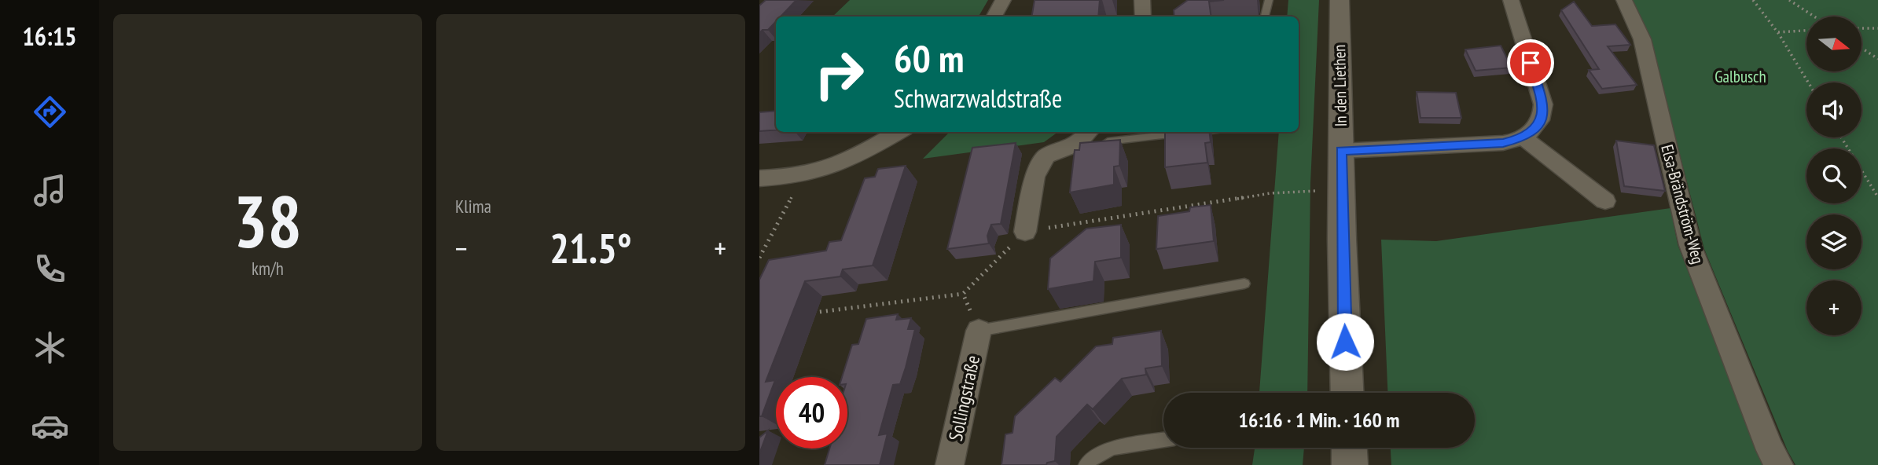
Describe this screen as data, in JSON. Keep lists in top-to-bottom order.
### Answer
{
  "streets": {
    "street": ["In den Liethen", "Elsa-Brändström-Weg", "Sollingstraße"]
  },
  "parks": ["Galbusch"],
  "north": "right",
  "page": {
    "tabs": "16:15",
    "tile": [
      ["38", "km/h"],
      "Klima"
    ],
    "map_buttons": "+",
    "turn": ["60 m", "Schwarzwaldstraße"],
    "heat": ["−", "21.5°", "+"],
    "limit": "40",
    "trip": "16:16 · 1 Min. · 160 m"
  }
}
